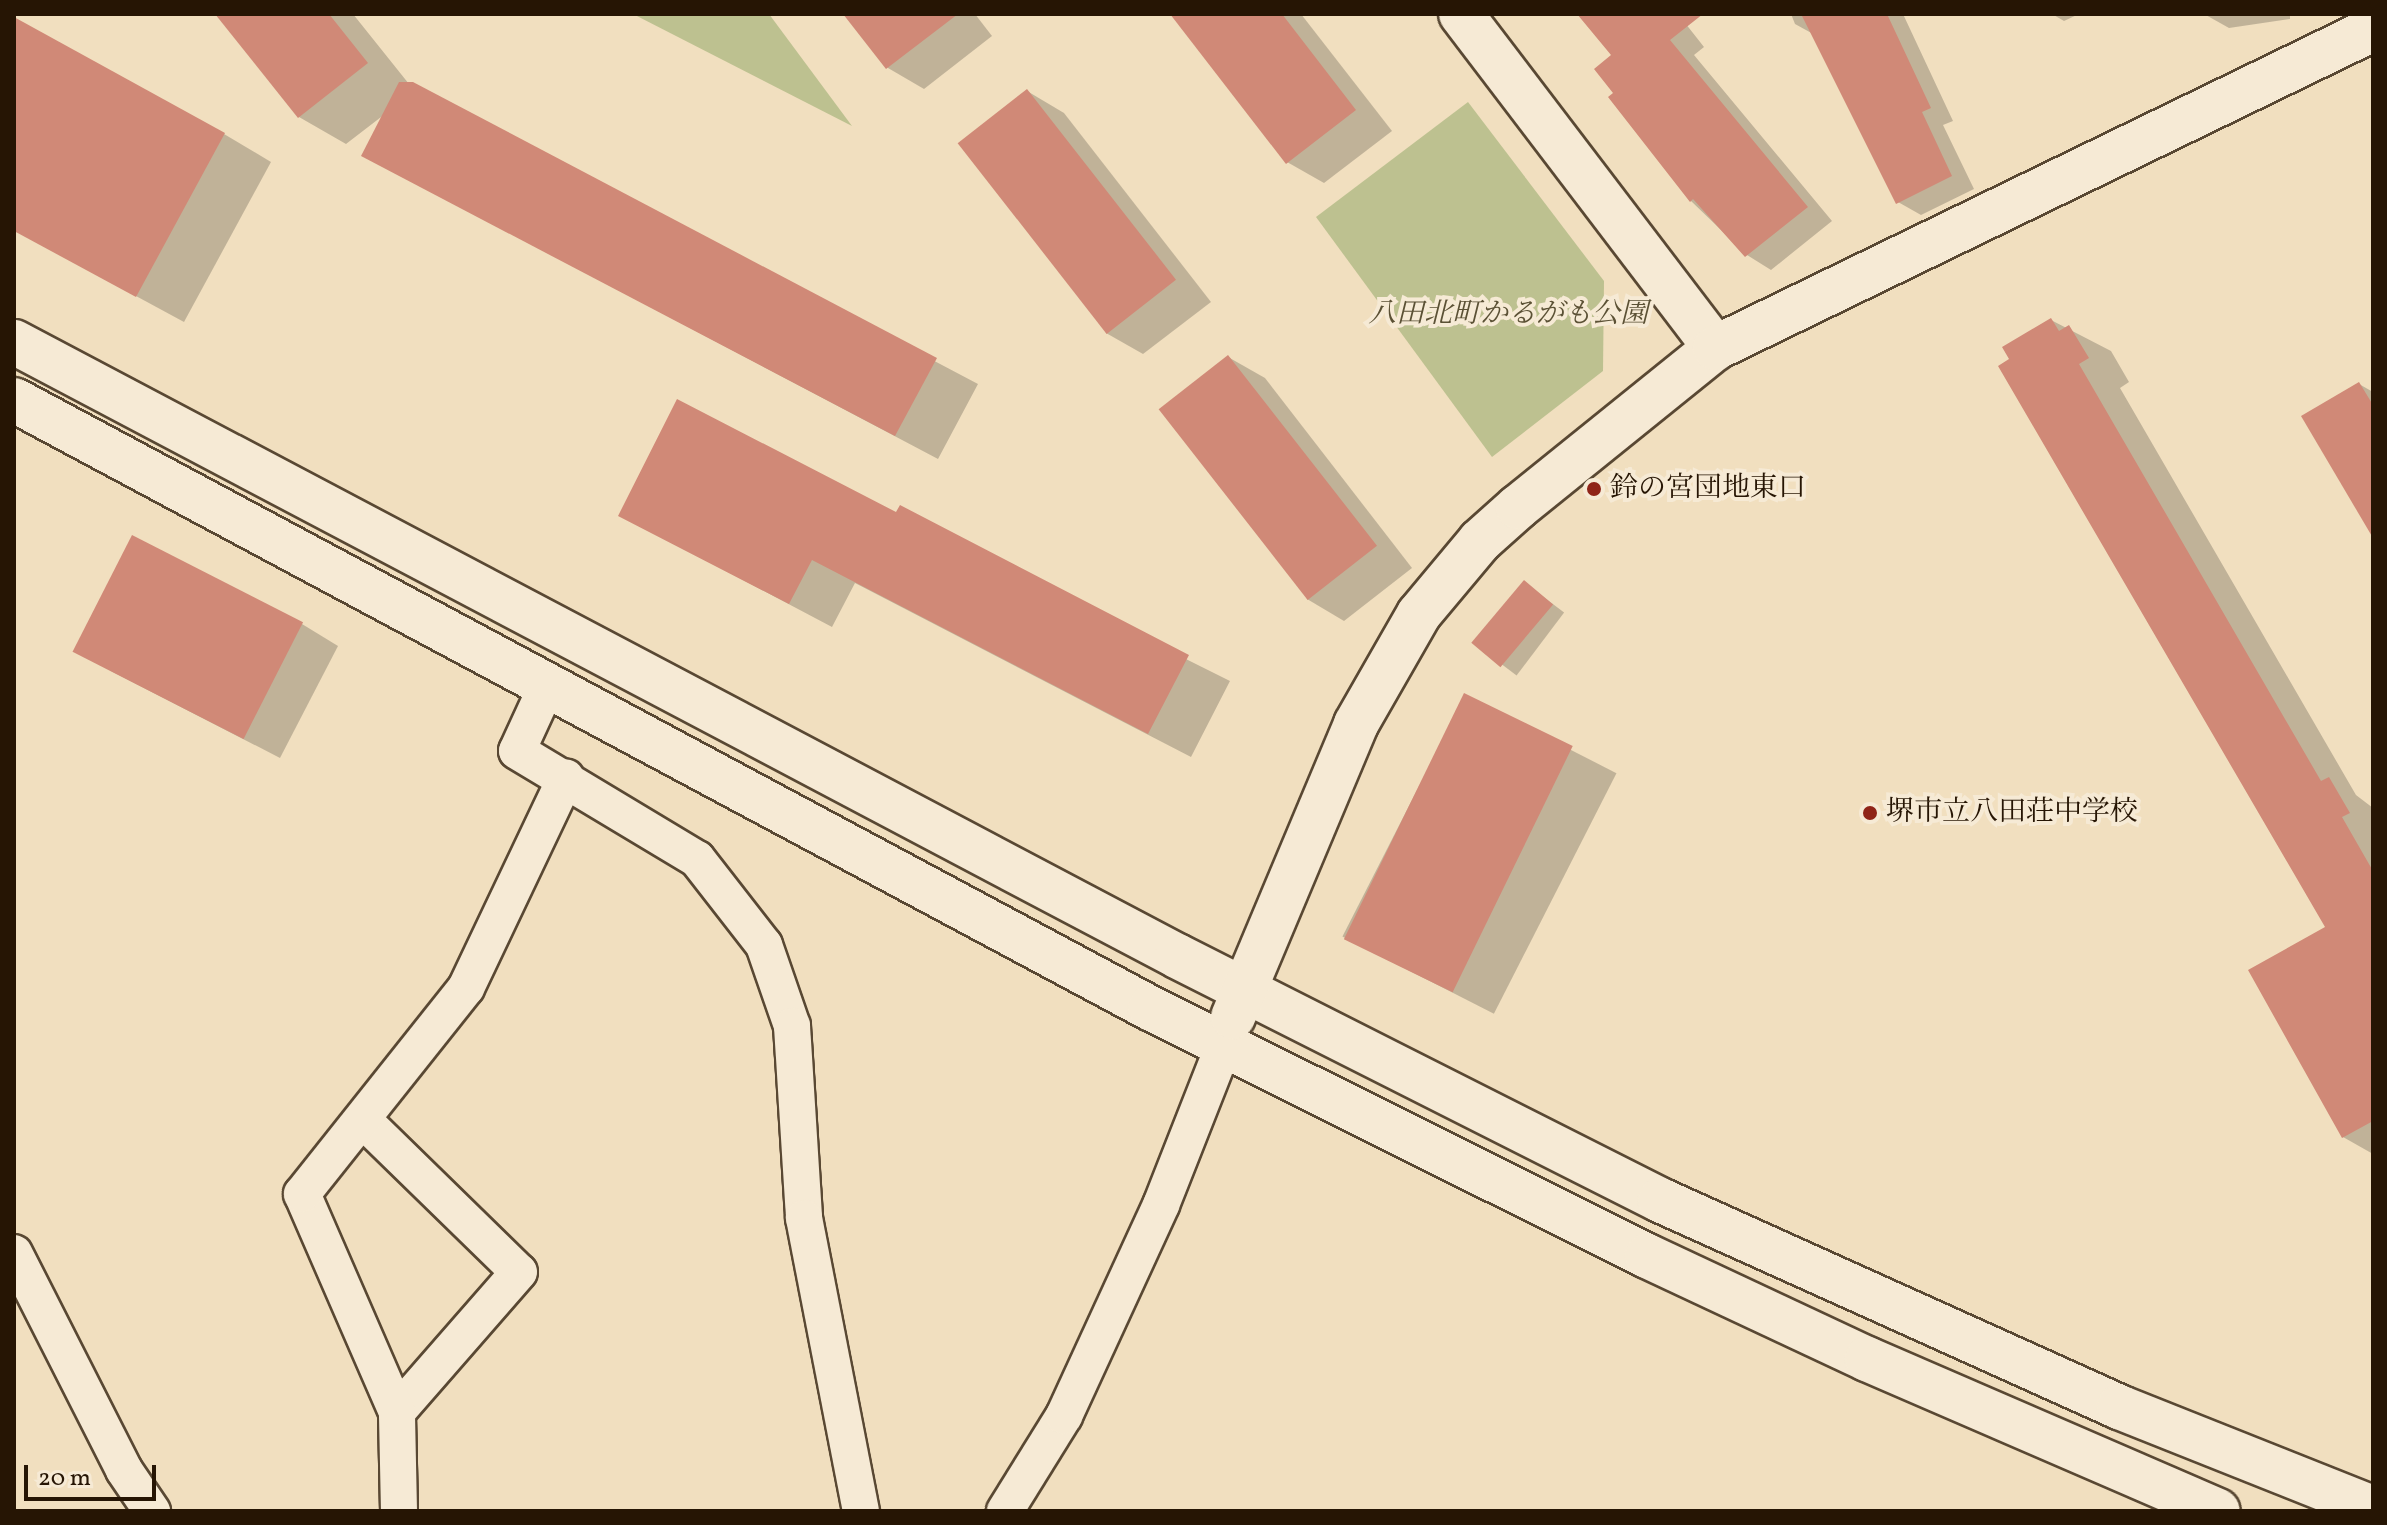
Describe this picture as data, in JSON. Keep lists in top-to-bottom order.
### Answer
{
  "parks": ["八田北町かるがも公園"],
  "places": ["鈴の宮団地東口", "堺市立八田荘中学校"],
  "scale_bar": "20 m"
}
